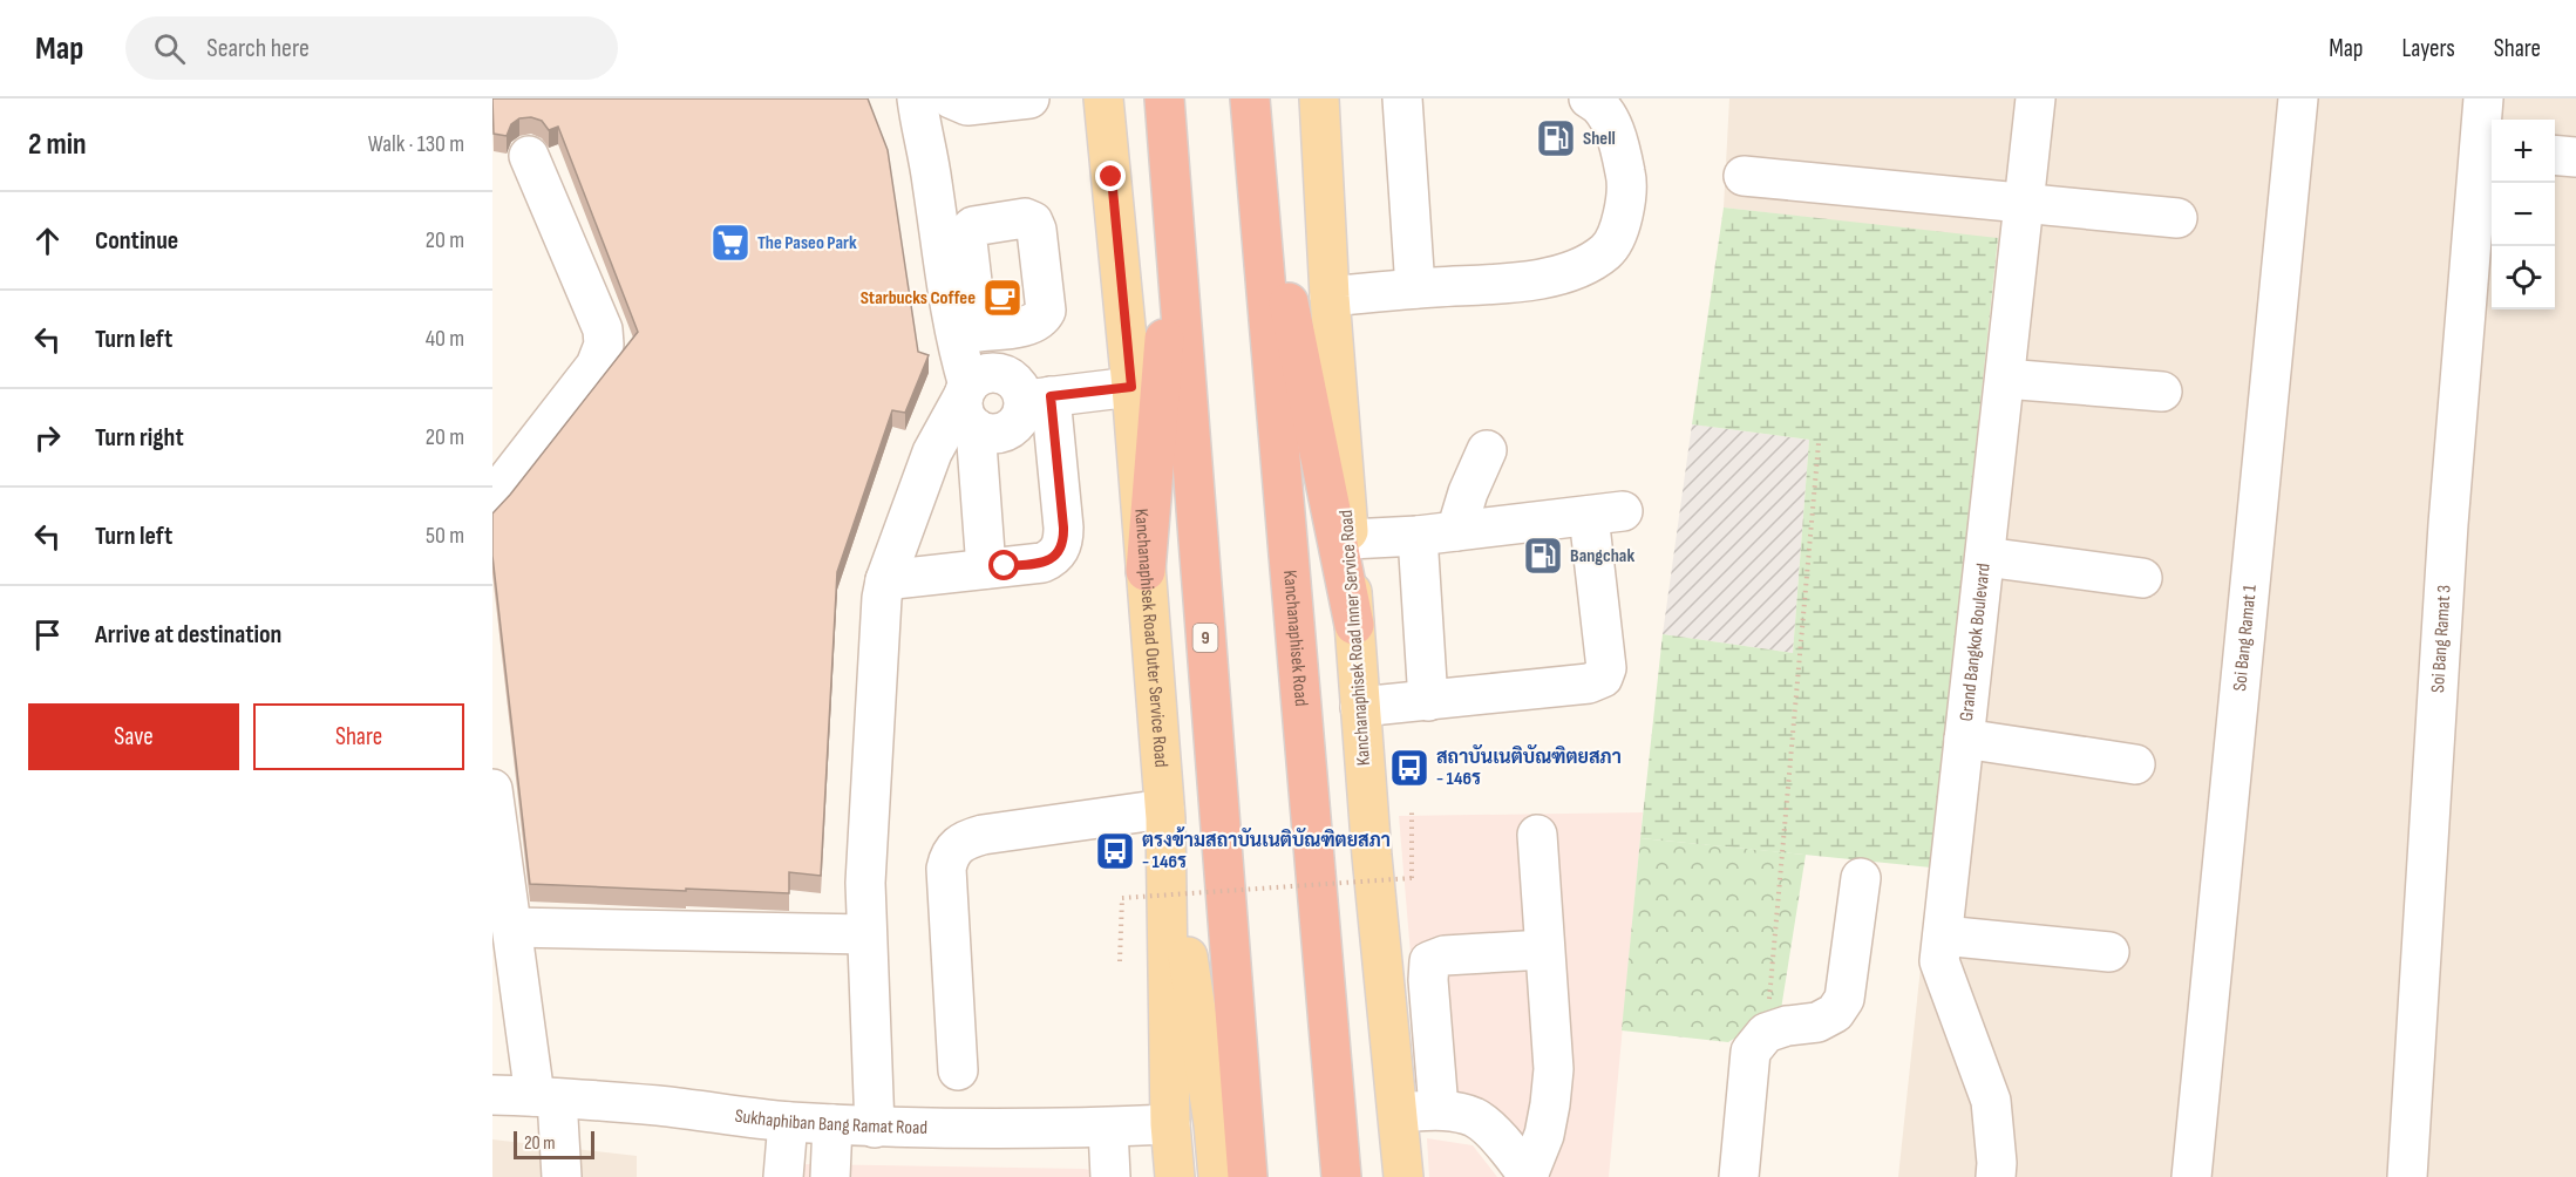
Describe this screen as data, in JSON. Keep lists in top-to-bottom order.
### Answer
{
  "streets": {
    "highway": ["9", "Kanchanaphisek Road"],
    "main road": ["Kanchanaphisek Road Outer Service Road", "Kanchanaphisek Road Inner Service Road"],
    "street": [
      "Soi Bang Ramat 1",
      "Soi Bang Ramat 3",
      "Grand Bangkok Boulevard",
      "Sukhaphiban Bang Ramat Road"
    ]
  },
  "crossings": [
    ["Kanchanaphisek Road Outer Service Road", "Sukhaphiban Bang Ramat Road"]
  ],
  "places": {
    "fuel station": ["Shell", "Bangchak"],
    "supermarket": ["The Paseo Park"],
    "cafe": ["Starbucks Coffee"],
    "bus stop": ["สถาบันเนติบัณฑิตยสภา - 146ร", "ตรงข้ามสถาบันเนติบัณฑิตยสภา - 146ร"]
  },
  "scale_bar": "20 m",
  "page": {
    "header": "Map",
    "search": "Search here",
    "nav": ["Map", "Layers", "Share"],
    "heading": ["2 min", "Walk · 130 m"],
    "map_buttons": ["+", "−"],
    "list": [
      ["Continue", "20 m"],
      ["Turn left", "40 m"],
      ["Turn right", "20 m"],
      ["Turn left", "50 m"],
      "Arrive at destination"
    ],
    "buttons": ["Save", "Share"],
    "scale": "20 m"
  }
}
